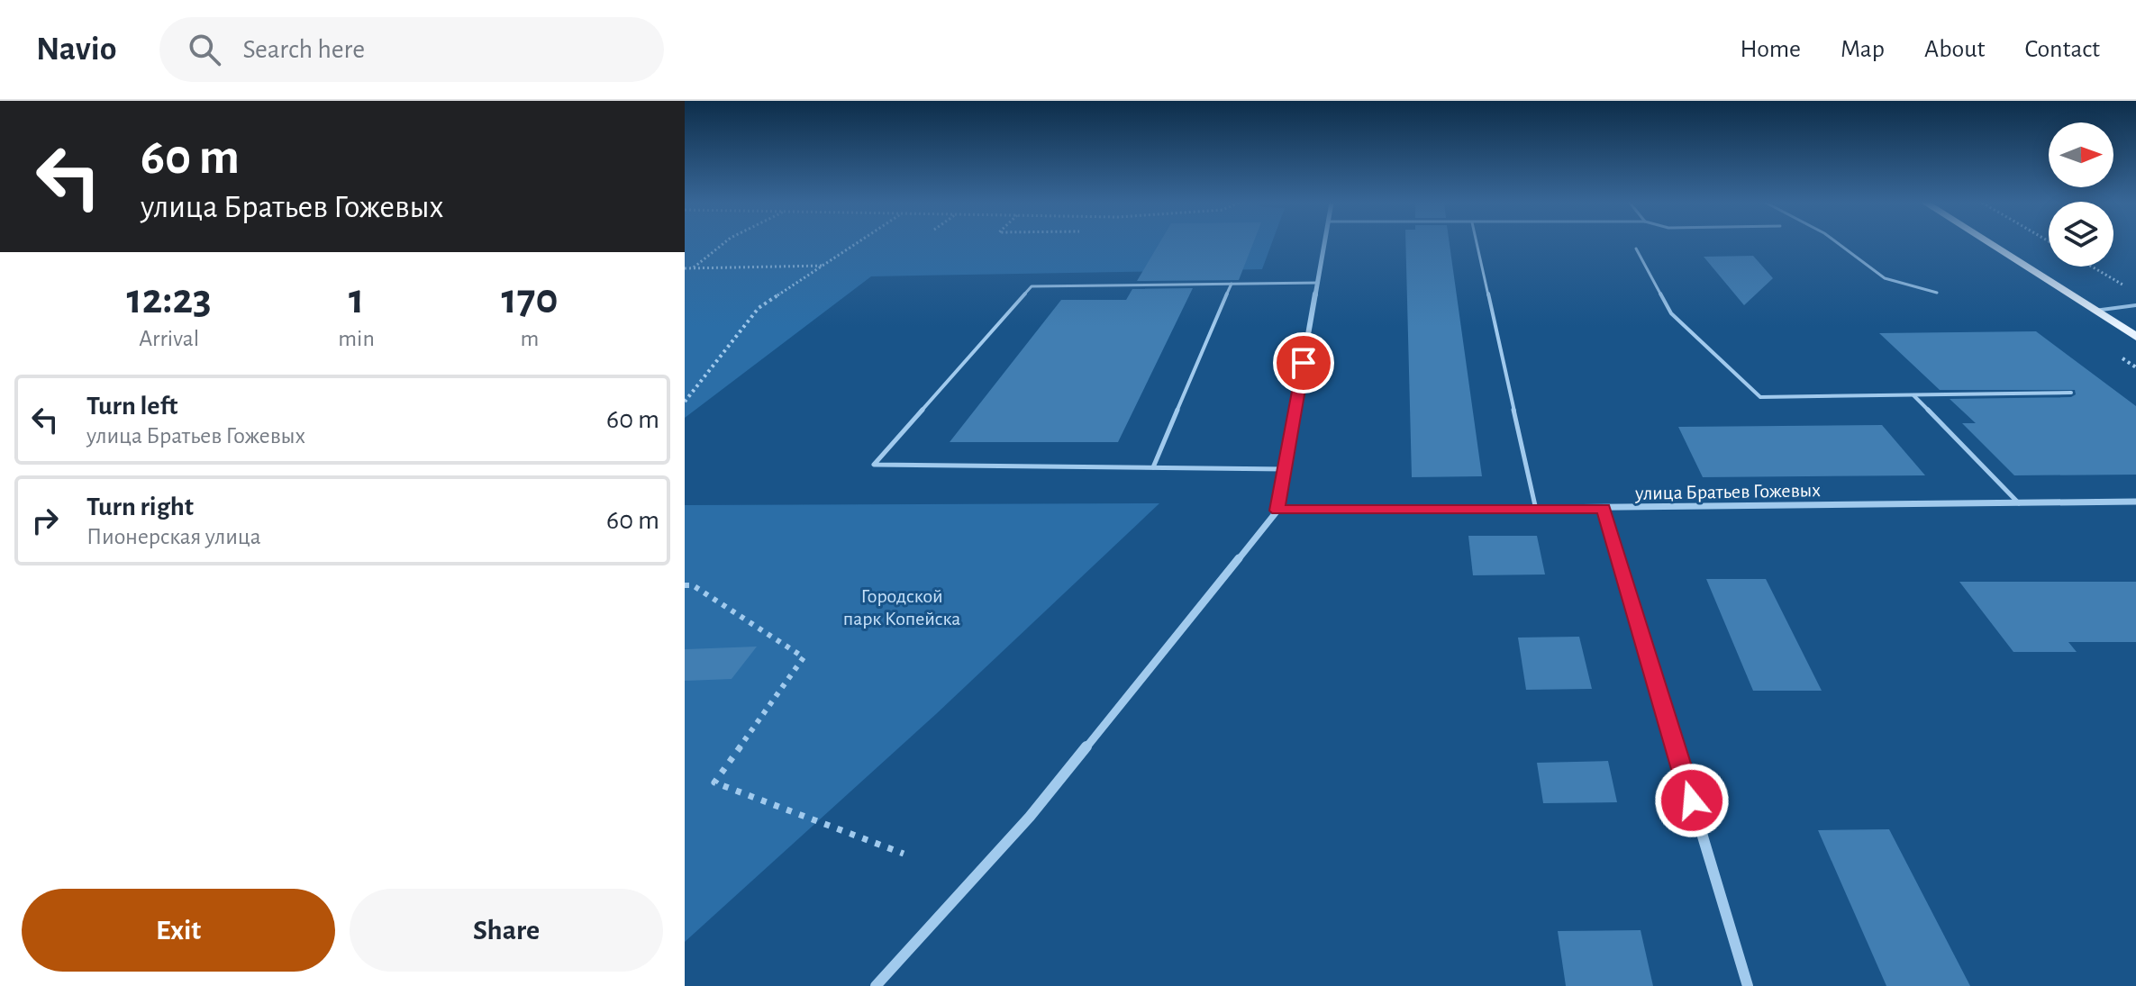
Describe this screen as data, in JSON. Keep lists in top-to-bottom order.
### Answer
{
  "streets": {
    "street": ["улица Братьев Гожевых"]
  },
  "parks": ["Городской парк Копейска"],
  "north": "right",
  "page": {
    "header": "Navio",
    "search": "Search here",
    "nav": [
      "Home",
      "Map",
      "About",
      "Contact"
    ],
    "turn": ["60 m", "улица Братьев Гожевых"],
    "eta": [
      "12:23",
      "Arrival",
      "1",
      "min",
      "170",
      "m"
    ],
    "list": [
      {
        "name": "Turn left",
        "note": "улица Братьев Гожевых",
        "value": "60 m"
      },
      {
        "name": "Turn right",
        "note": "Пионерская улица",
        "value": "60 m"
      }
    ],
    "buttons": ["Exit", "Share"]
  }
}
